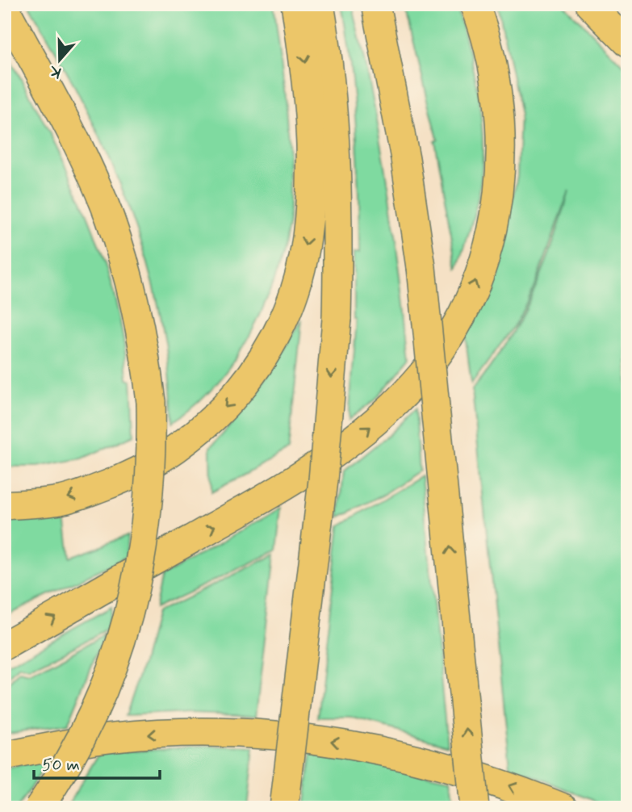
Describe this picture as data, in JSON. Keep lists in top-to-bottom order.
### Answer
{
  "scale_bar": "50 m",
  "north": "bottom"
}
